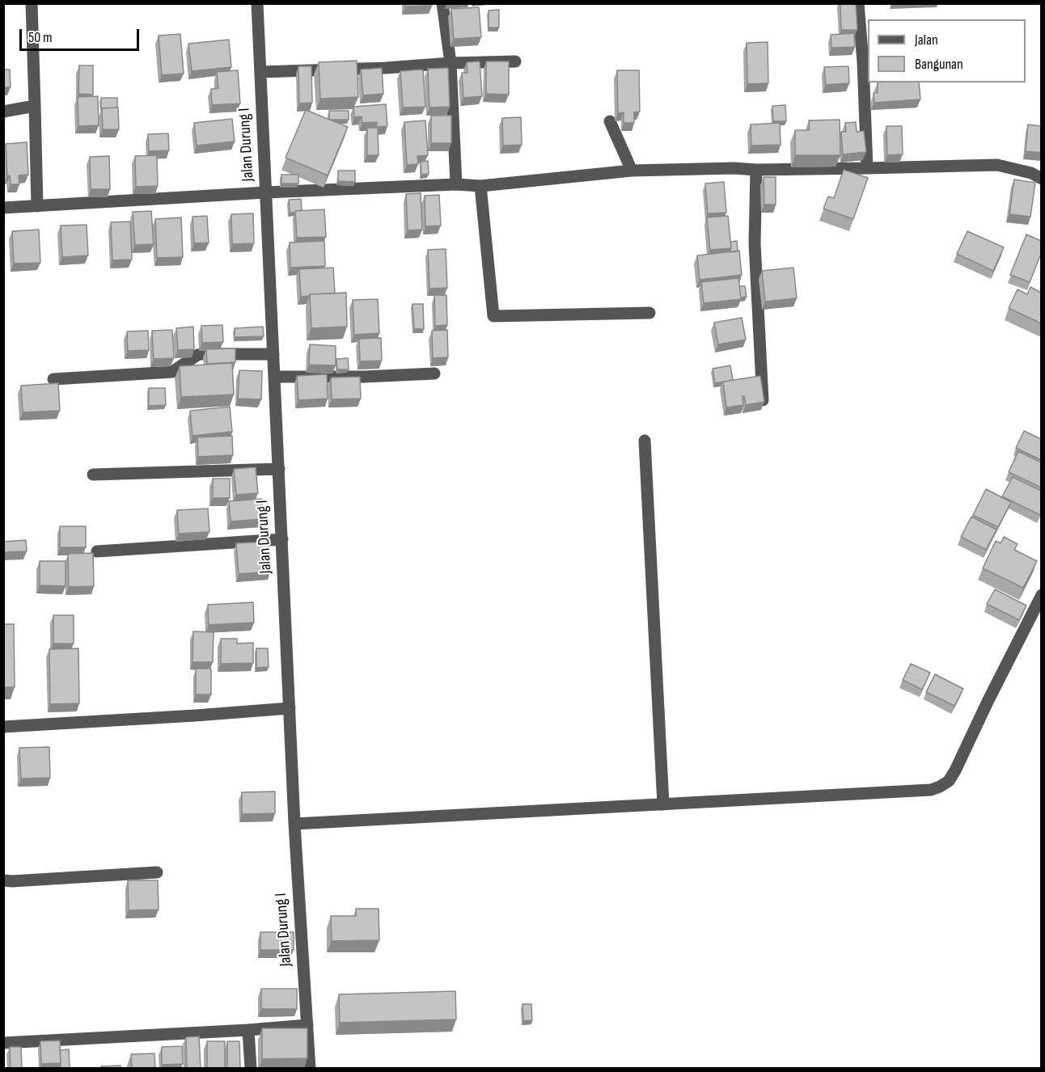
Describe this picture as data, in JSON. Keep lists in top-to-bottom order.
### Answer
{
  "streets": {
    "street": ["Jalan Durung I"]
  },
  "legend": ["Jalan", "Bangunan"],
  "scale_bar": "50 m"
}
